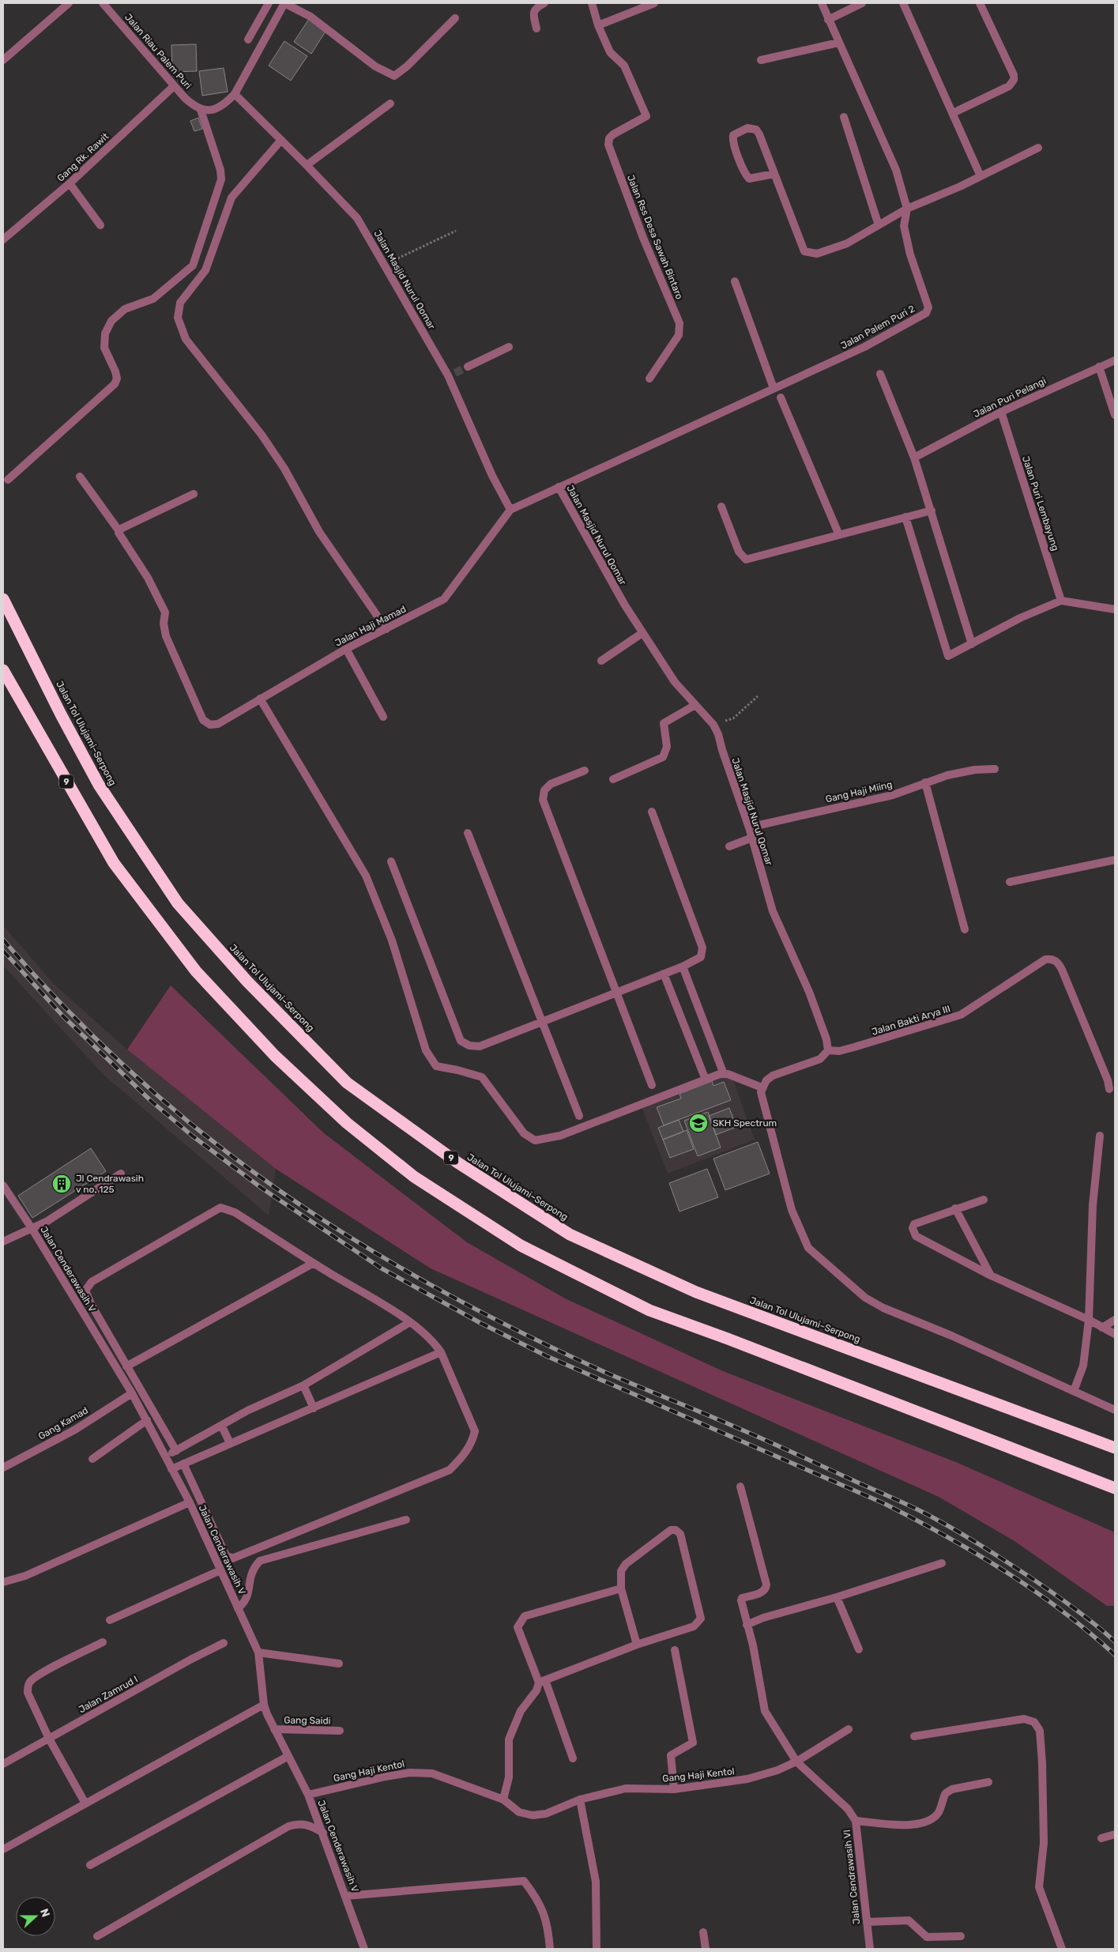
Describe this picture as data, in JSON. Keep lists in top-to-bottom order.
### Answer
{
  "streets": {
    "highway": ["Jalan Tol Ulujami–Serpong", "9"],
    "street": [
      "Jalan Riau Palem Puri",
      "Gang Rk. Rawit",
      "Jalan Rss Desa Sawah Bintaro",
      "Jalan Masjid Nurul Qomar",
      "Jalan Palem Puri 2",
      "Jalan Puri Pelangi",
      "Jalan Puri Lembayung",
      "Jalan Haji Mamad",
      "Gang Haji Miing",
      "Jalan Bakti Arya III",
      "Jalan Cenderawasih V",
      "Gang Kamad",
      "Jalan Zamrud I",
      "Gang Saidi",
      "Gang Haji Kentol",
      "Jalan Cendrawasih VI"
    ]
  },
  "crossings": [
    ["Jalan Riau Palem Puri", "Gang Rk. Rawit"],
    ["Jalan Masjid Nurul Qomar", "Jalan Palem Puri 2"],
    ["Jalan Masjid Nurul Qomar", "Jalan Haji Mamad"],
    ["Jalan Masjid Nurul Qomar", "Gang Haji Miing"],
    ["Jalan Masjid Nurul Qomar", "Jalan Bakti Arya III"],
    ["Jalan Puri Pelangi", "Jalan Puri Lembayung"],
    ["Jalan Cenderawasih V", "Gang Kamad"],
    ["Jalan Cenderawasih V", "Gang Saidi"],
    ["Jalan Cenderawasih V", "Gang Haji Kentol"],
    ["Gang Haji Kentol", "Jalan Cendrawasih VI"]
  ],
  "places": {
    "school or university": ["SKH Spectrum"],
    "building": ["Jl Cendrawasih v no. 125"]
  },
  "north": "right"
}
